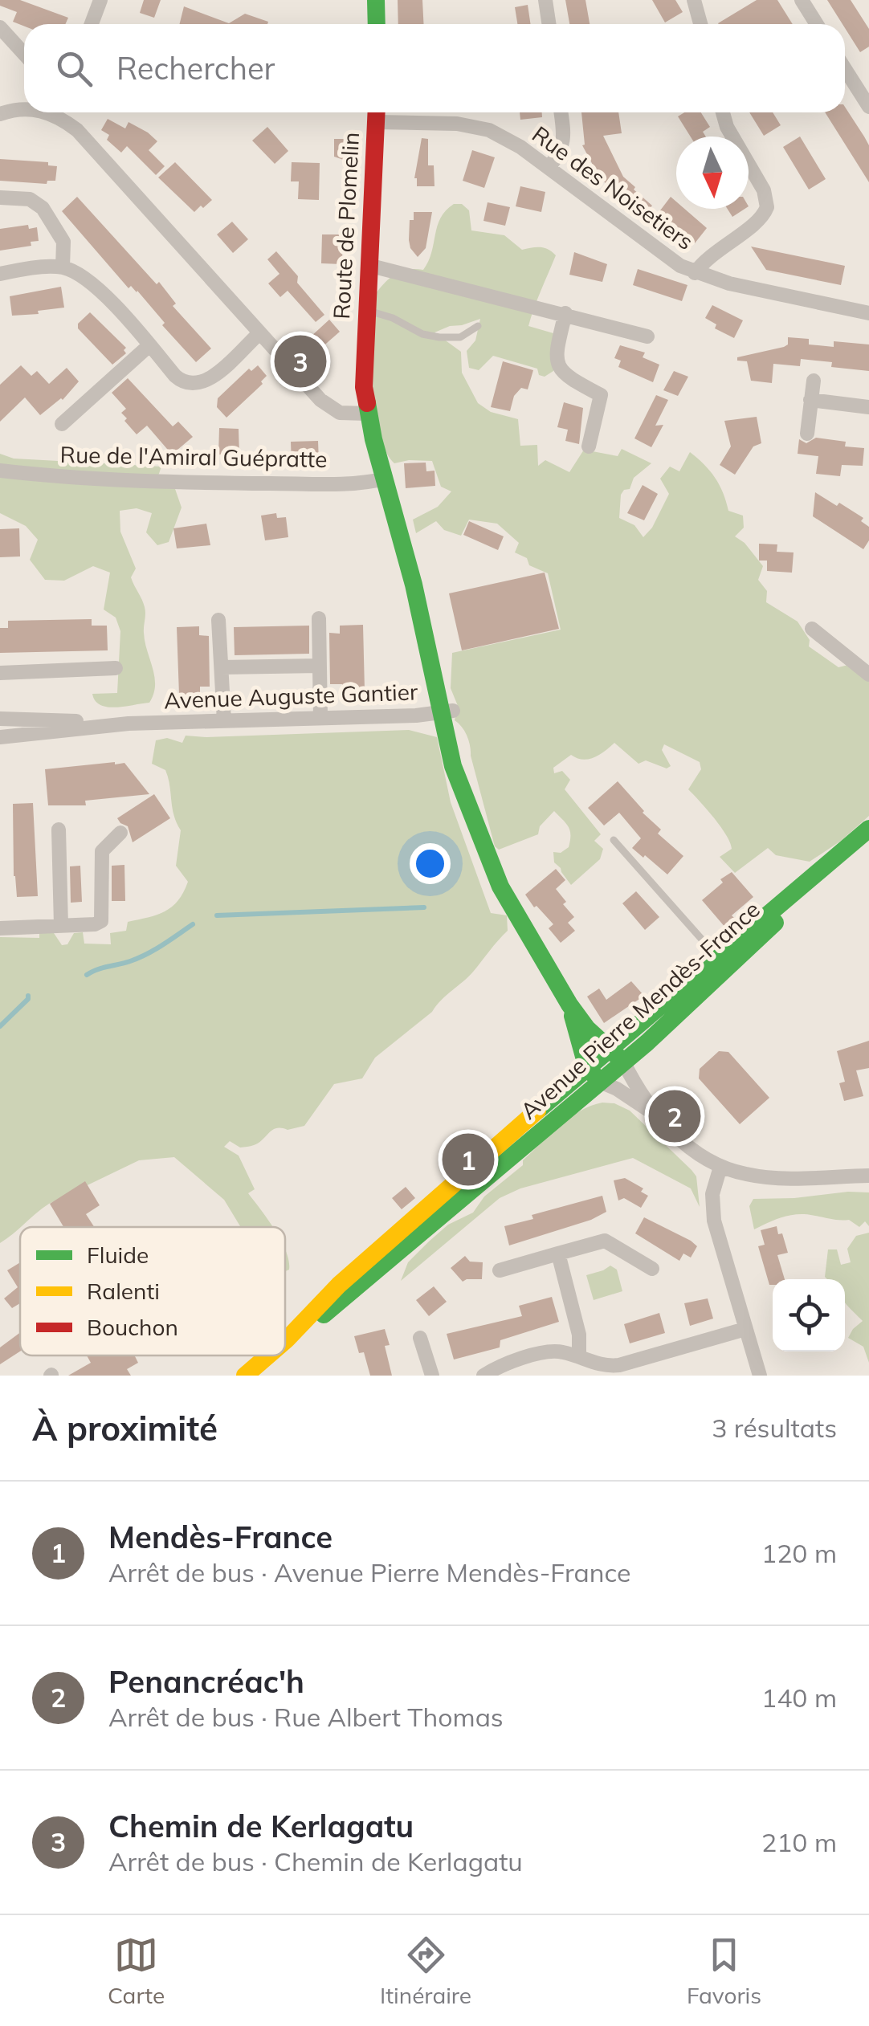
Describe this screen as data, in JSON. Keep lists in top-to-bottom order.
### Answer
{
  "streets": {
    "street": [
      "Rue des Noisetiers",
      "Route de Plomelin",
      "Rue de l'Amiral Guépratte",
      "Avenue Auguste Gantier",
      "Avenue Pierre Mendès-France"
    ]
  },
  "crossings": [
    ["Rue des Noisetiers", "Route de Plomelin"],
    ["Route de Plomelin", "Rue de l'Amiral Guépratte"],
    ["Route de Plomelin", "Avenue Auguste Gantier"],
    ["Route de Plomelin", "Avenue Pierre Mendès-France"]
  ],
  "legend": ["Fluide", "Ralenti", "Bouchon"],
  "north": "bottom",
  "page": {
    "search": "Rechercher",
    "pins": ["3", "2", "1"],
    "heading": ["À proximité", "3 résultats"],
    "list": [
      {
        "mark": "1",
        "name": "Mendès-France",
        "note": "Arrêt de bus · Avenue Pierre Mendès-France",
        "value": "120 m"
      },
      {
        "mark": "2",
        "name": "Penancréac'h",
        "note": "Arrêt de bus · Rue Albert Thomas",
        "value": "140 m"
      },
      {
        "mark": "3",
        "name": "Chemin de Kerlagatu",
        "note": "Arrêt de bus · Chemin de Kerlagatu",
        "value": "210 m"
      }
    ],
    "nav": ["Carte", "Itinéraire", "Favoris"]
  }
}
